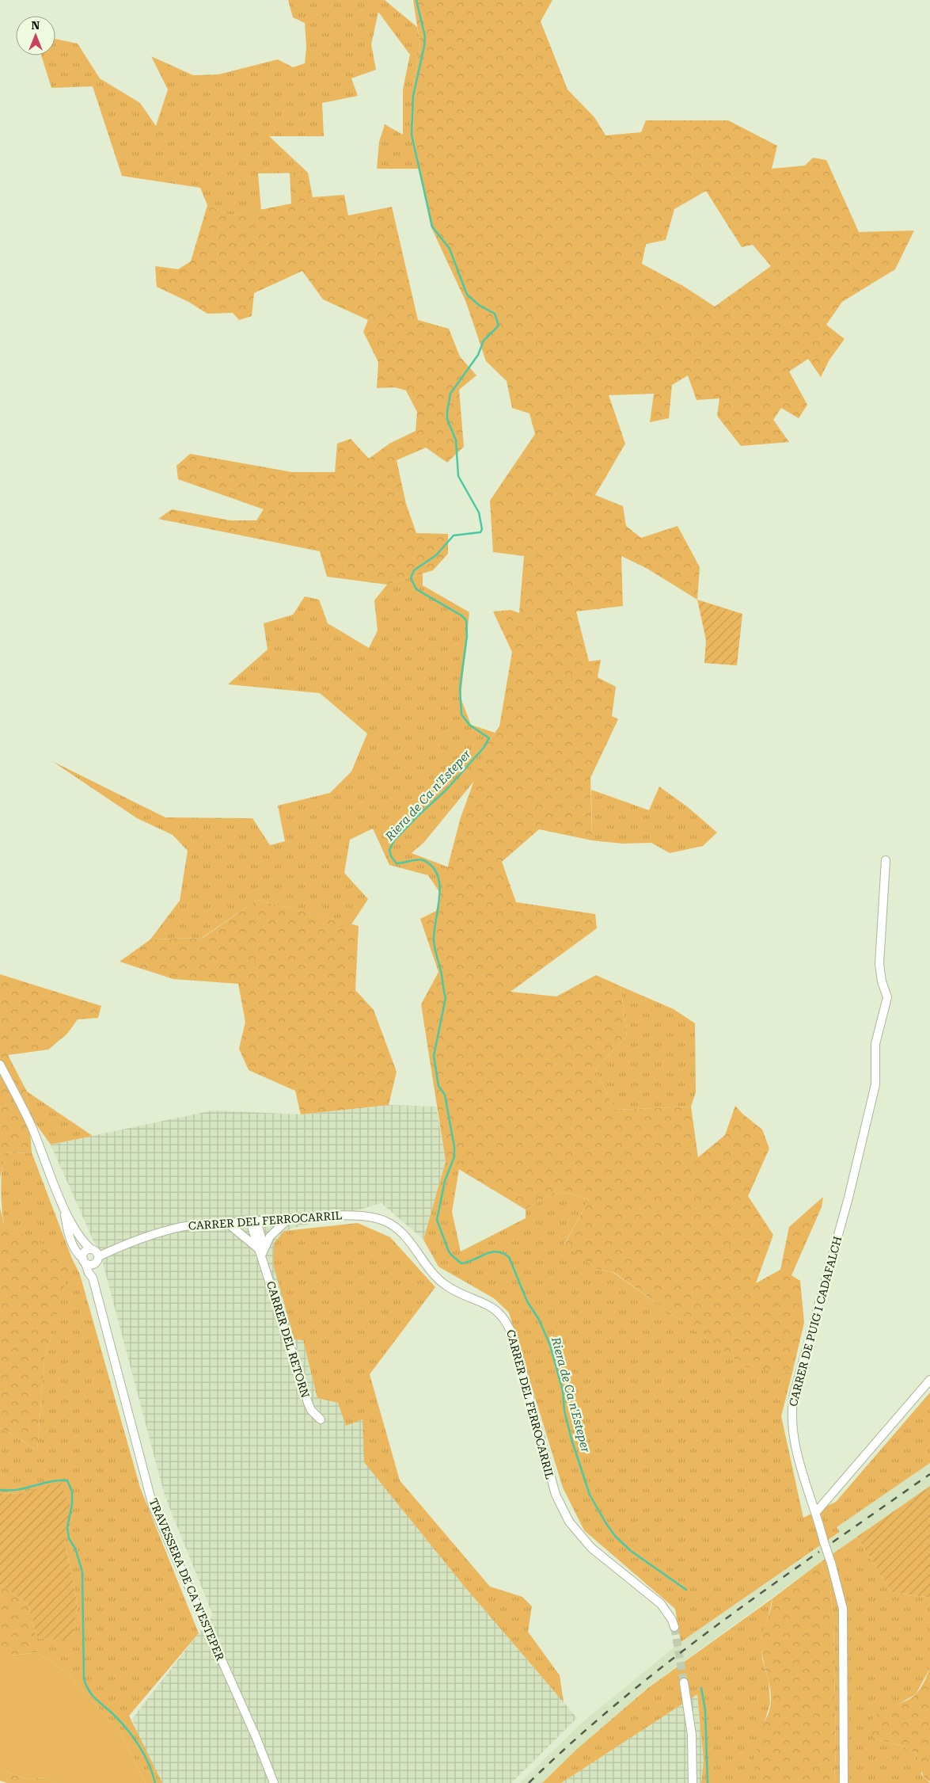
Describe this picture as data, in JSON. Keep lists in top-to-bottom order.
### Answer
{
  "streets": {
    "street": [
      "CARRER DEL FERROCARRIL",
      "CARRER DE PUIG I CADAFALCH",
      "CARRER DEL RETORN",
      "TRAVESSERA DE CA N'ESTEPER"
    ]
  },
  "crossings": [
    ["CARRER DEL FERROCARRIL", "CARRER DEL RETORN"],
    ["CARRER DEL FERROCARRIL", "TRAVESSERA DE CA N'ESTEPER"]
  ],
  "water": ["Riera de Ca n'Esteper"],
  "north": "top"
}
